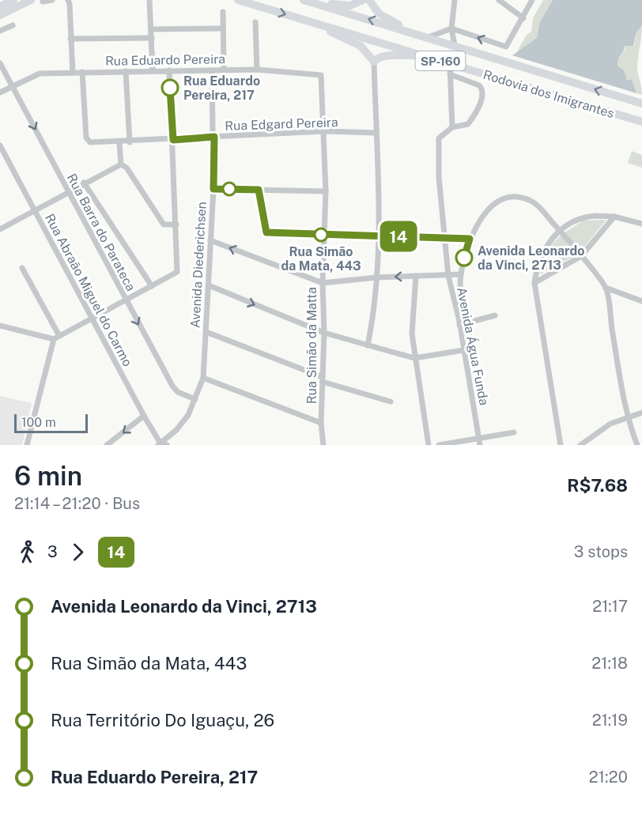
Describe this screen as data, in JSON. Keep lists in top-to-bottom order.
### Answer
{
  "streets": {
    "highway": ["SP-160", "Rodovia dos Imigrantes"],
    "street": [
      "Rua Eduardo Pereira",
      "Rua Edgard Pereira",
      "Rua Barra do Parateca",
      "Avenida Diederichsen",
      "Rua Abraão Miguel do Carmo",
      "Rua Simão da Matta",
      "Avenida Água Funda"
    ]
  },
  "crossings": [
    ["Rua Eduardo Pereira", "Rua Edgard Pereira"],
    ["Rua Eduardo Pereira", "Rua Barra do Parateca"],
    ["Rua Eduardo Pereira", "Avenida Diederichsen"],
    ["Rua Eduardo Pereira", "Rua Simão da Matta"],
    ["Rua Edgard Pereira", "Avenida Diederichsen"],
    ["Rua Edgard Pereira", "Rua Simão da Matta"],
    ["Rua Barra do Parateca", "Avenida Diederichsen"],
    ["Avenida Diederichsen", "Rua Abraão Miguel do Carmo"]
  ],
  "one_way": ["Rua Barra do Parateca"],
  "places": ["Rua Eduardo Pereira, 217", "Rua Simão da Mata, 443", "Avenida Leonardo da Vinci, 2713"],
  "lines": ["bus line 14"],
  "scale_bar": "100 m",
  "page": {
    "on_map": "14",
    "scale": "100 m",
    "heading": ["6 min", "21:14 – 21:20 · Bus", "R$7.68"],
    "legs": ["3", "14", "3 stops"],
    "list": [
      {
        "name": "Avenida Leonardo da Vinci, 2713",
        "value": "21:17"
      },
      {
        "name": "Rua Simão da Mata, 443",
        "value": "21:18"
      },
      {
        "name": "Rua Território Do Iguaçu, 26",
        "value": "21:19"
      },
      {
        "name": "Rua Eduardo Pereira, 217",
        "value": "21:20"
      }
    ]
  }
}
